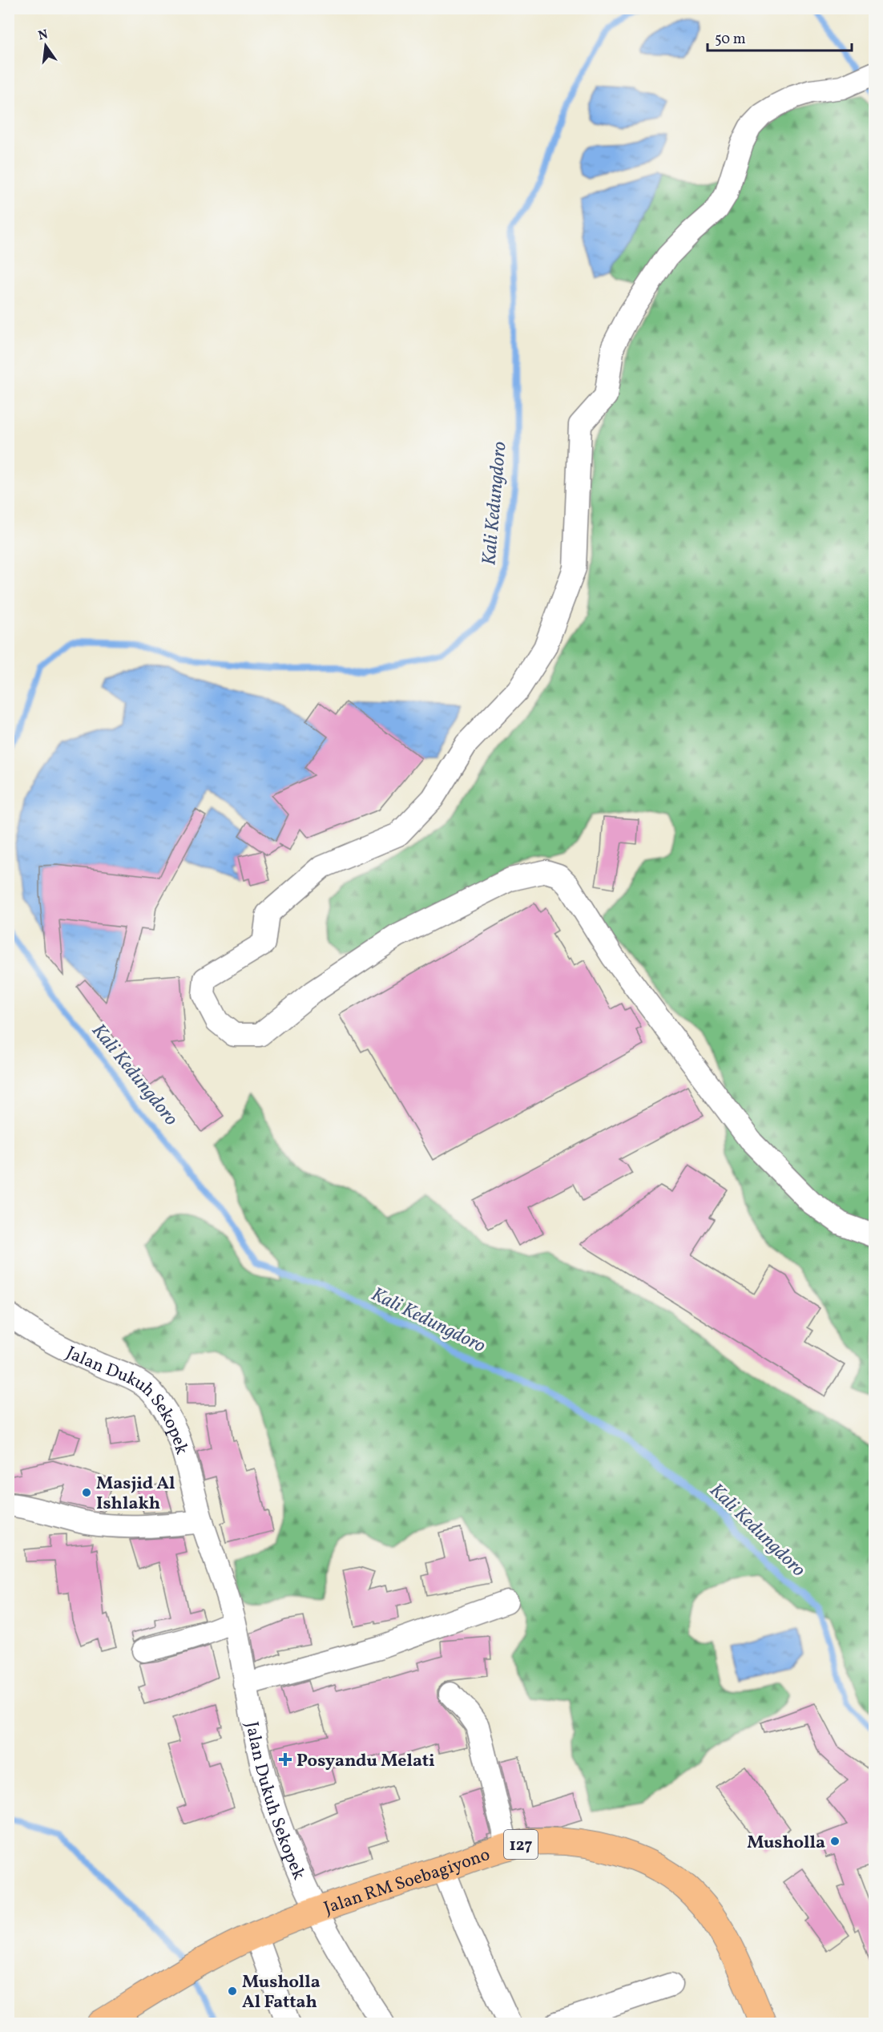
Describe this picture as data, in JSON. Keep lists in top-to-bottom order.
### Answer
{
  "streets": {
    "main road": ["127", "Jalan RM Soebagiyono"],
    "street": ["Jalan Dukuh Sekopek"]
  },
  "crossings": [
    ["Jalan Dukuh Sekopek", "Jalan RM Soebagiyono"]
  ],
  "water": ["Kali Kedungdoro"],
  "places": {
    "other": ["Masjid Al Ishlakh", "Musholla", "Musholla Al Fattah"],
    "health": ["Posyandu Melati"]
  },
  "scale_bar": "50 m",
  "north": "top"
}
